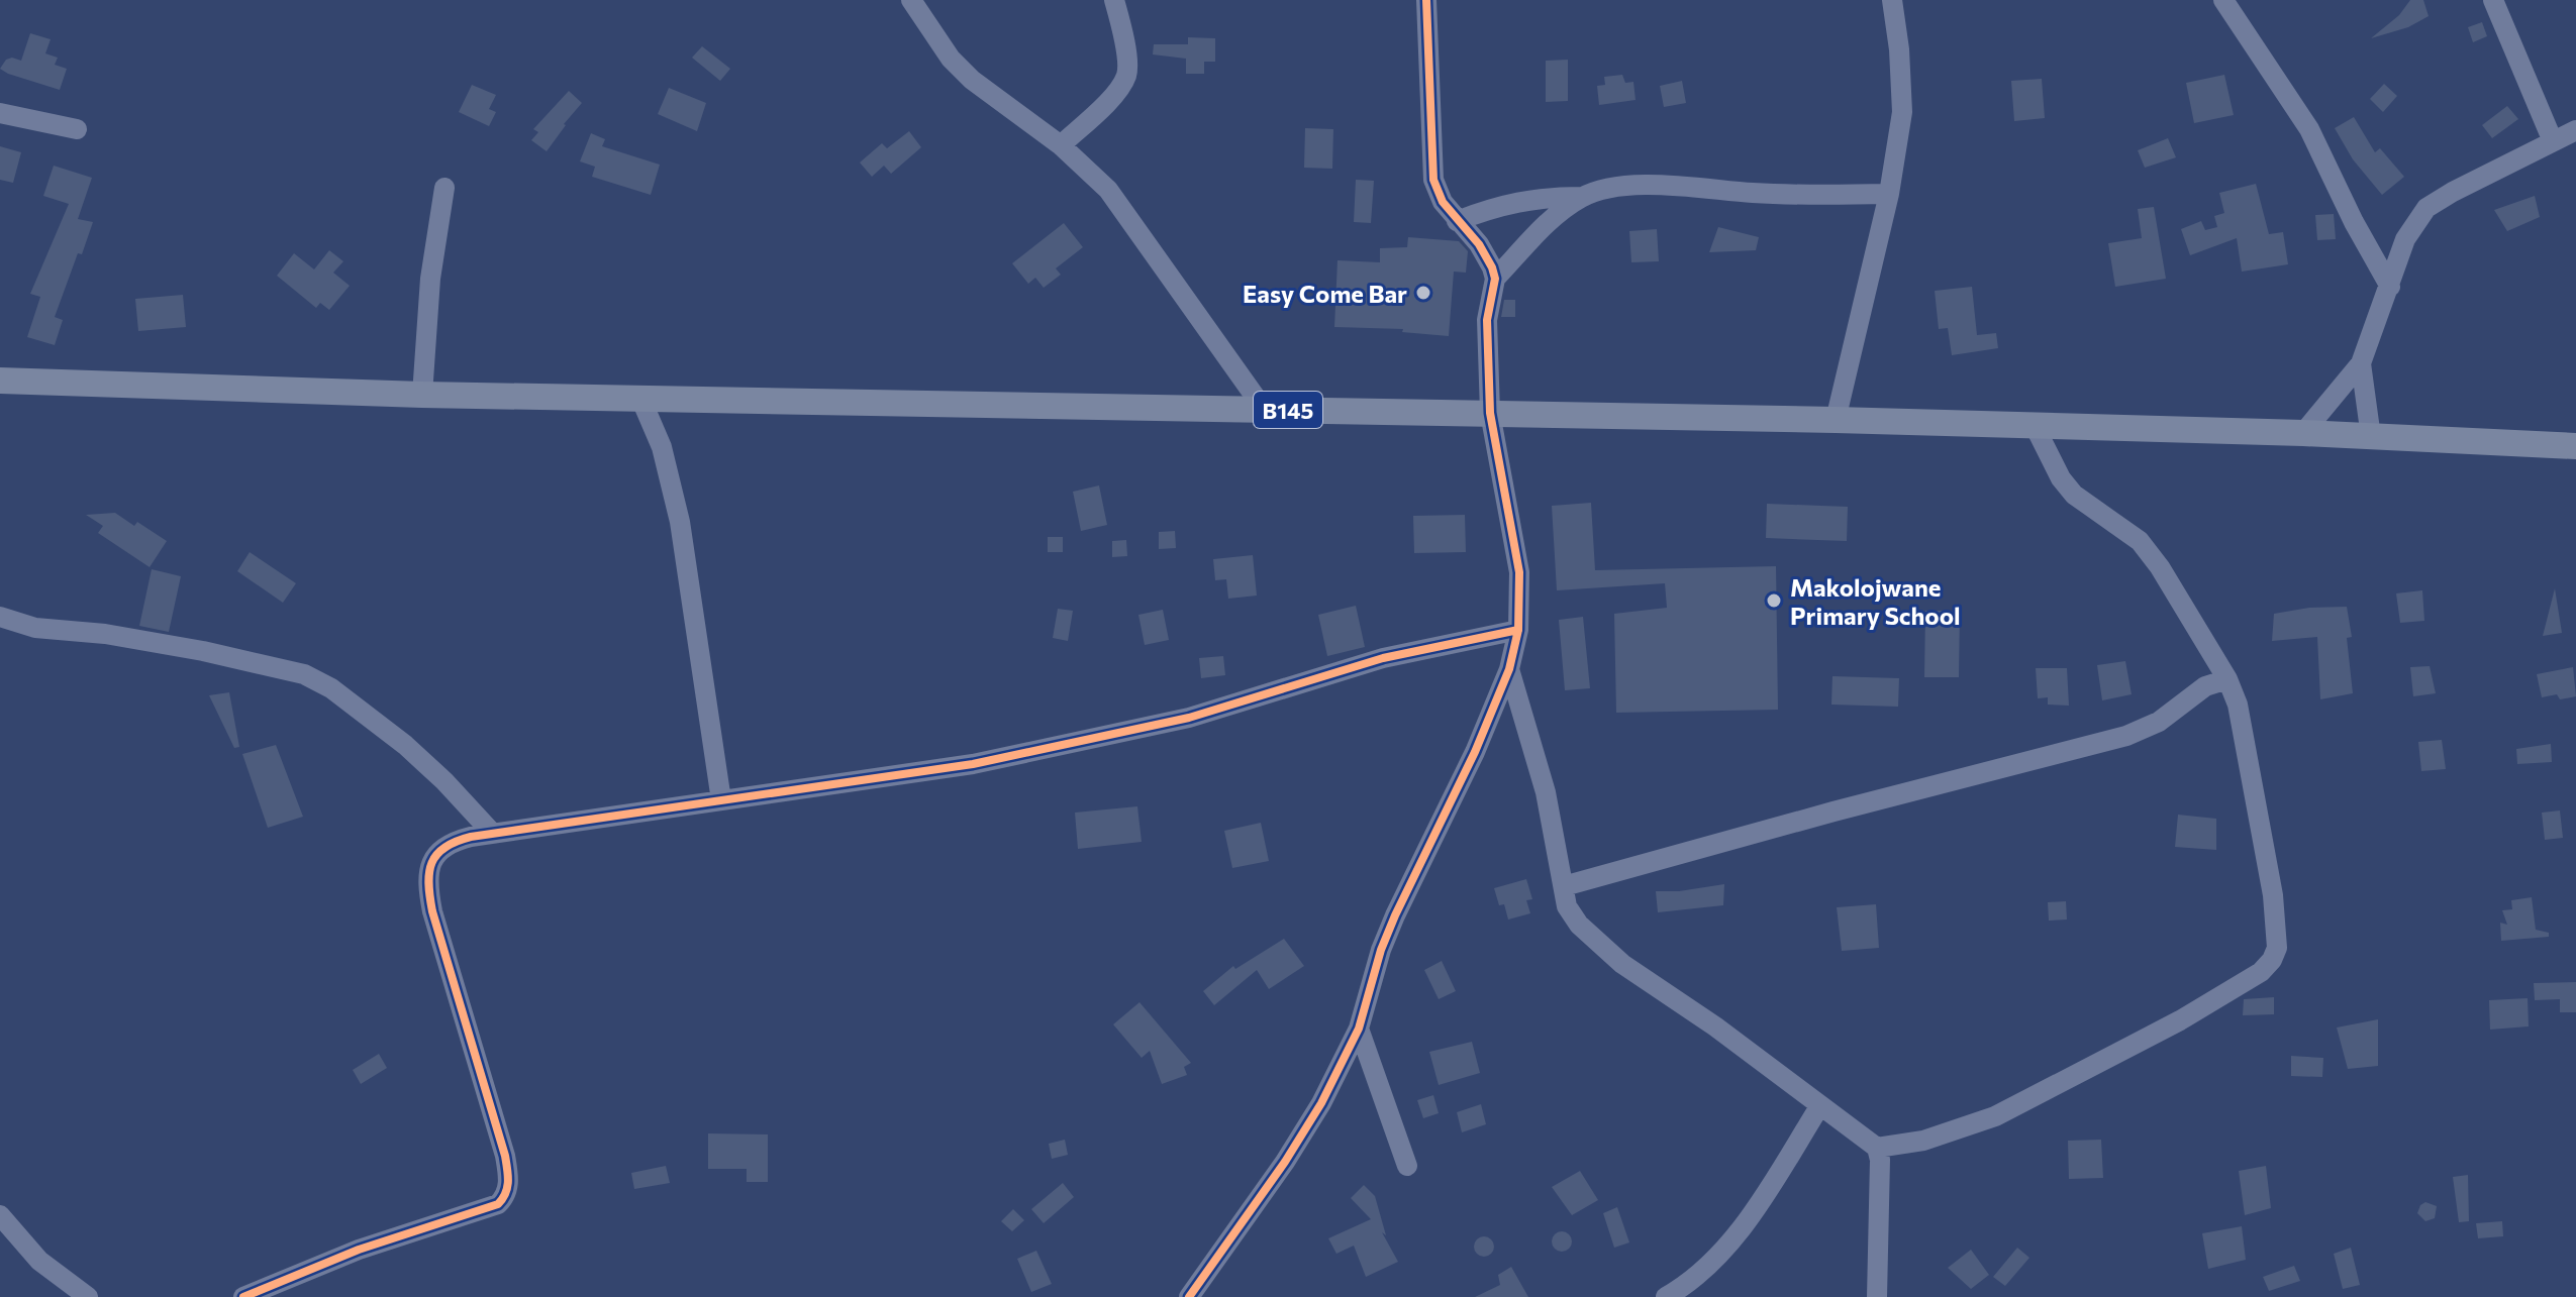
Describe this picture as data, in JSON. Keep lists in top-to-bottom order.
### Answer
{
  "streets": {
    "main road": ["B145"]
  },
  "places": ["Easy Come Bar", "Makolojwane Primary School"]
}
